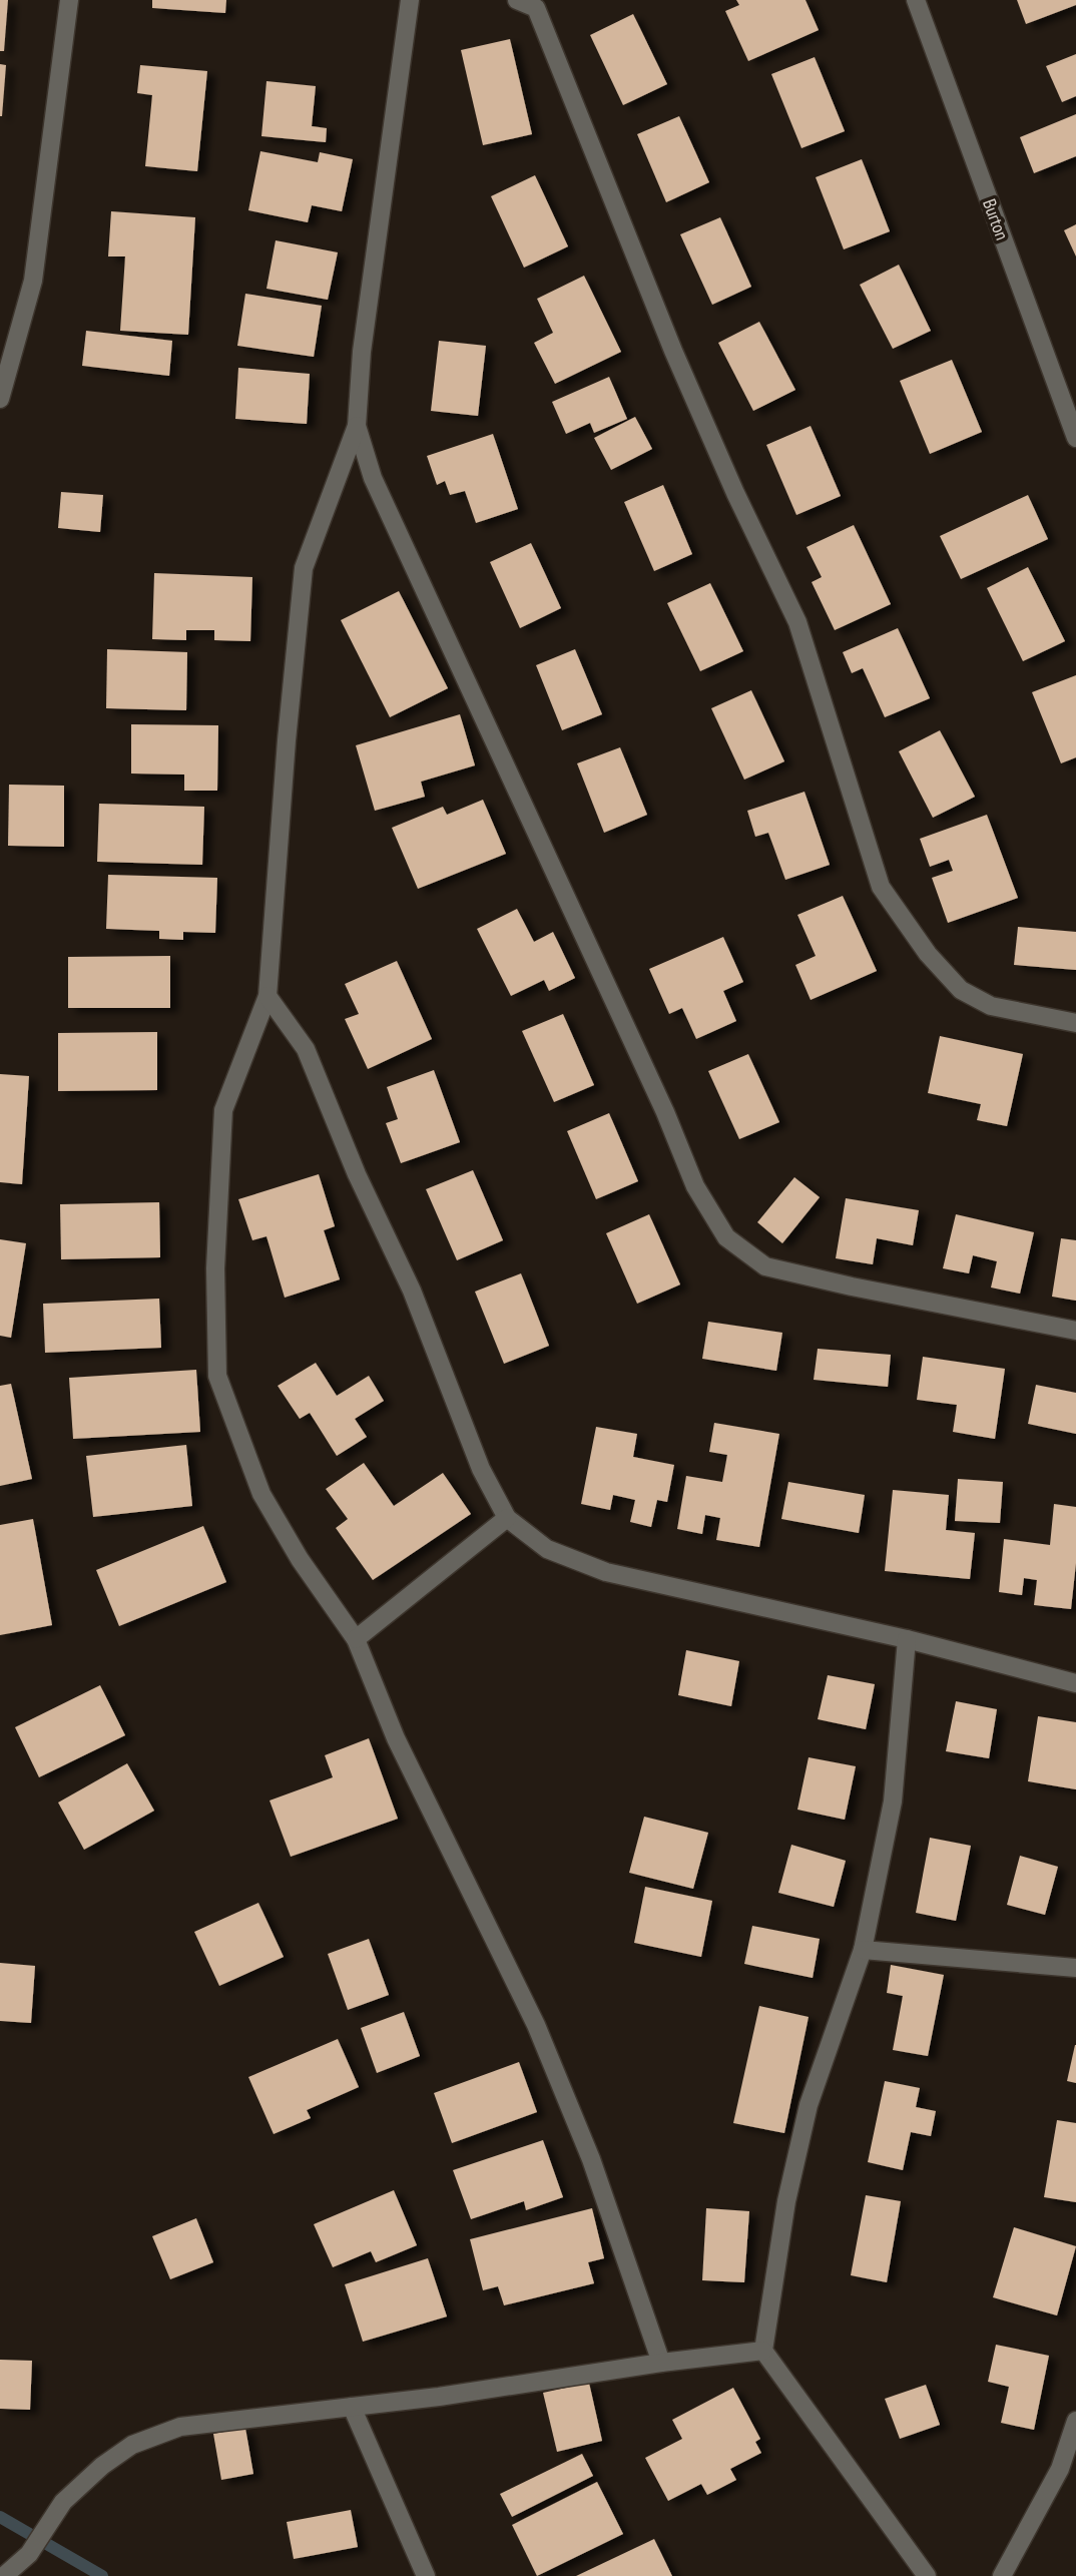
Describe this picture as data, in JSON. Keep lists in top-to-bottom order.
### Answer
{
  "streets": {
    "street": ["Burton"]
  }
}
